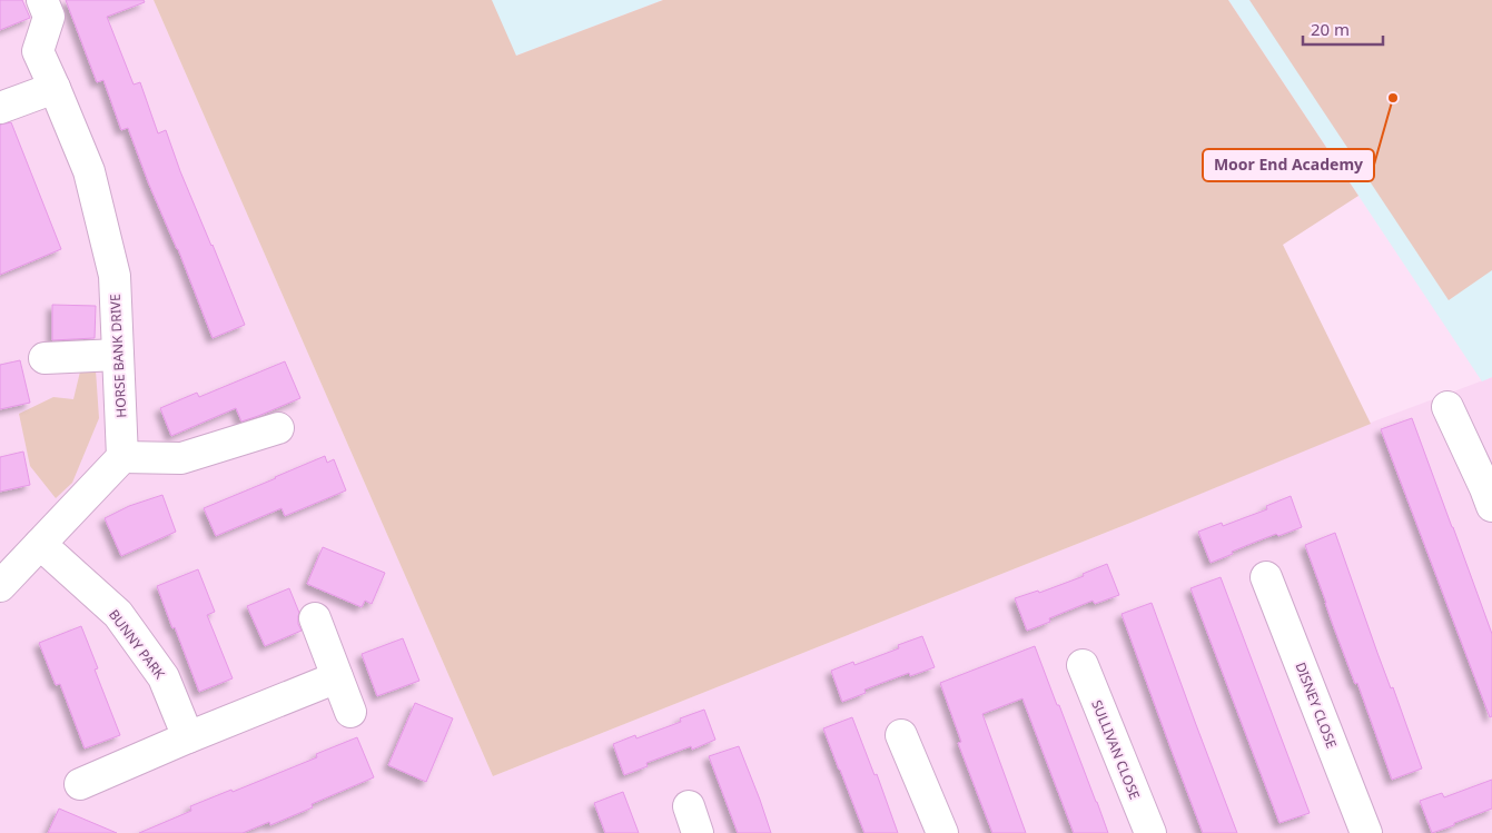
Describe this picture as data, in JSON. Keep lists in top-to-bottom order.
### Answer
{
  "streets": {
    "street": [
      "HORSE BANK DRIVE",
      "BUNNY PARK",
      "DISNEY CLOSE",
      "SULLIVAN CLOSE"
    ]
  },
  "places": ["Moor End Academy"],
  "scale_bar": "20 m"
}
